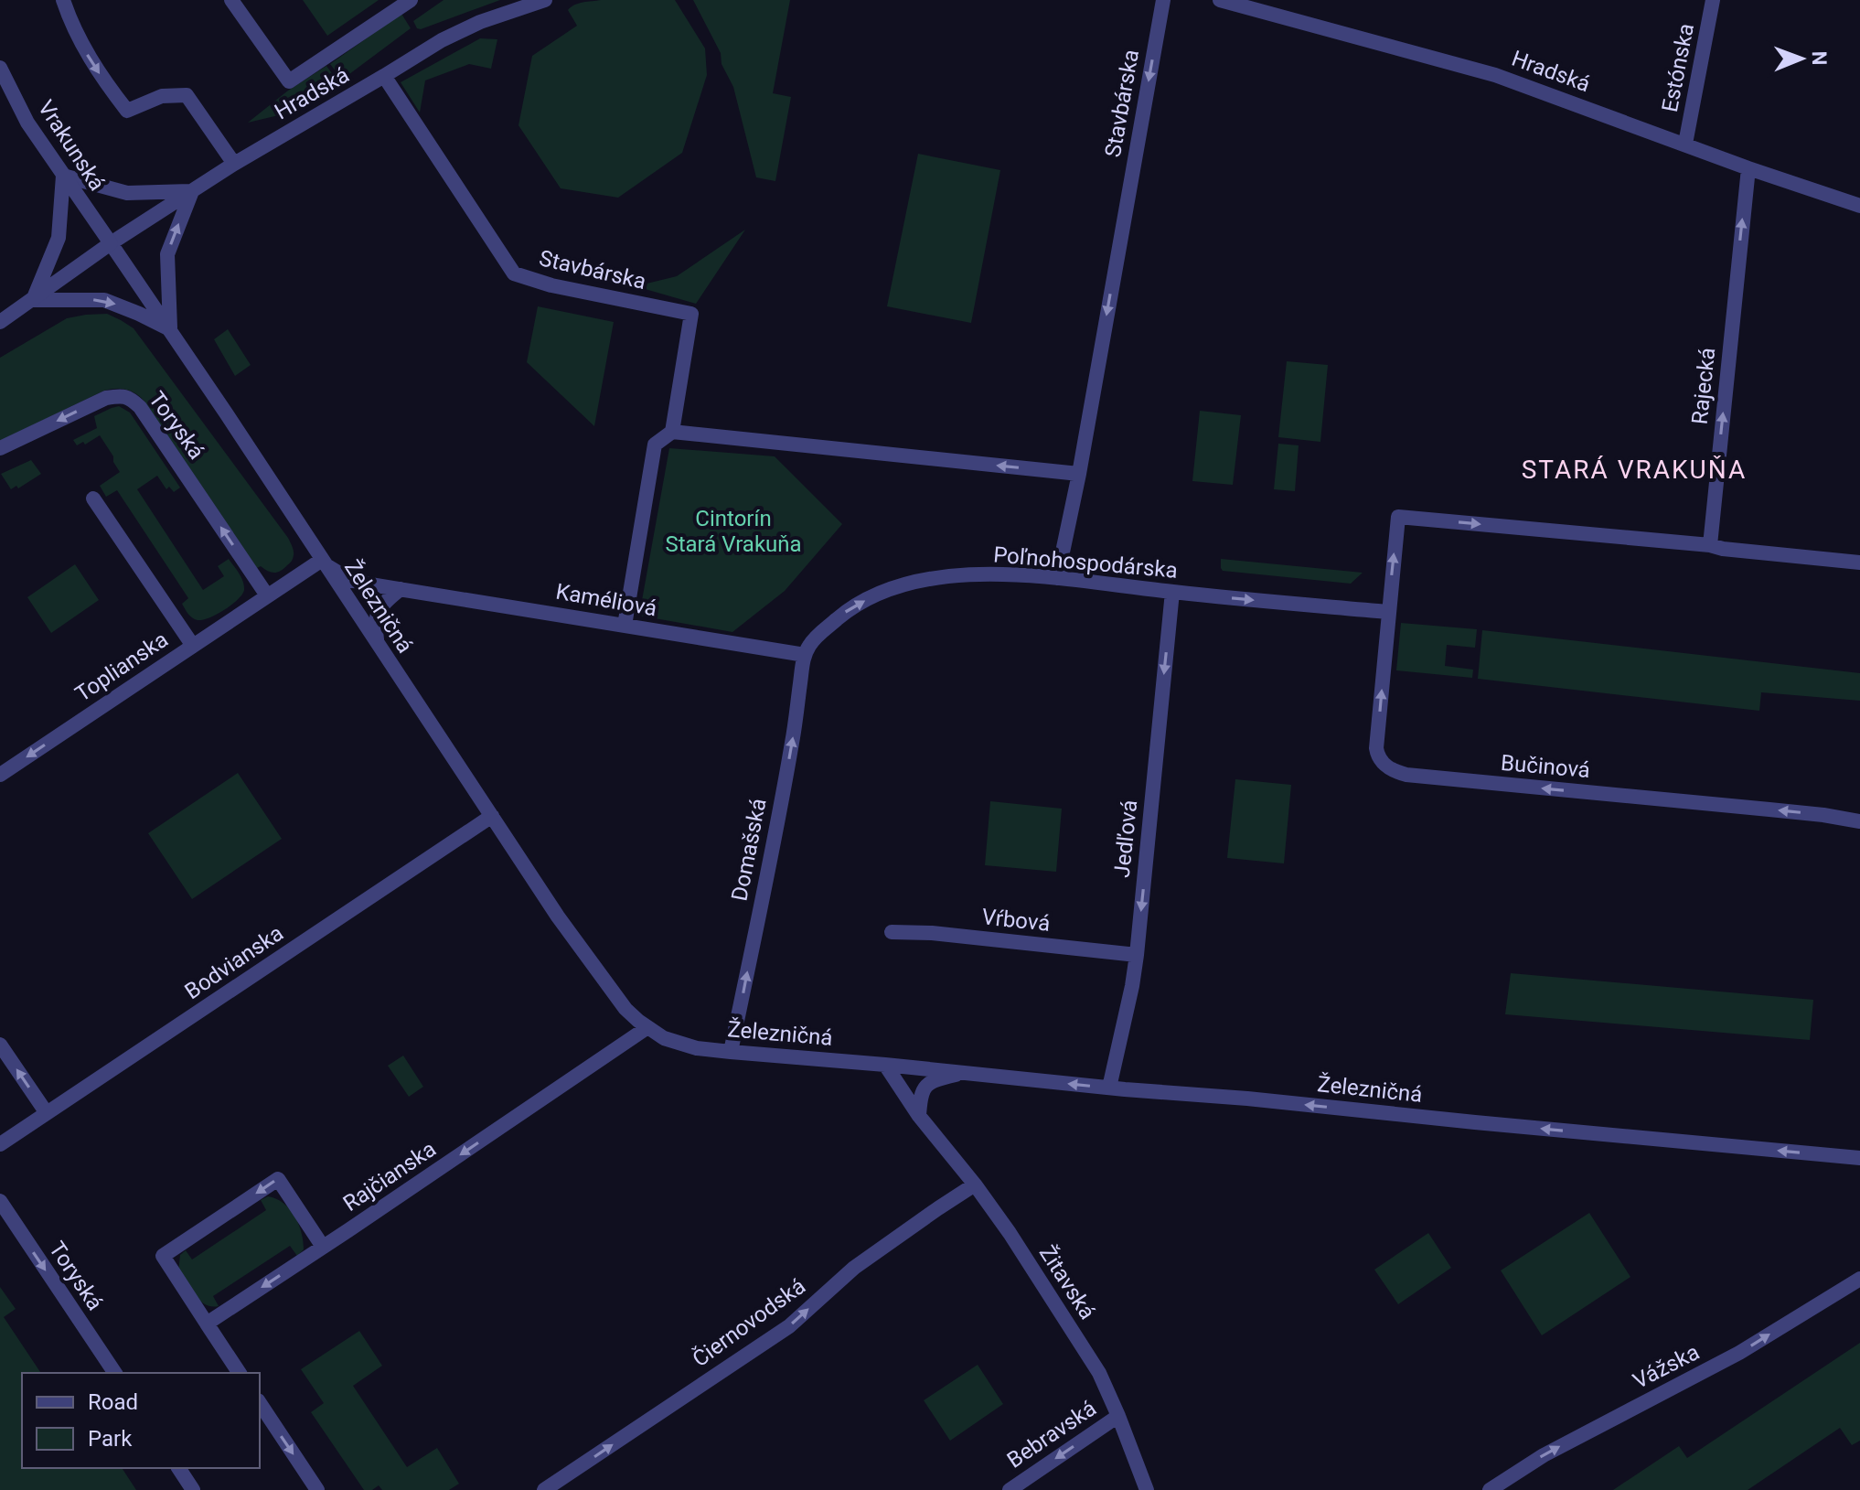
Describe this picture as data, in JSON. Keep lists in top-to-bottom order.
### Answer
{
  "streets": {
    "street": [
      "Estónska",
      "Hradská",
      "Stavbárska",
      "Vrakunská",
      "Rajecká",
      "Toryská",
      "Poľnohospodárska",
      "Kaméliová",
      "Železničná",
      "Toplianska",
      "Bučinová",
      "Jedľová",
      "Domašská",
      "Vŕbová",
      "Bodvianska",
      "Rajčianska",
      "Žitavská",
      "Čiernovodská",
      "Vážska",
      "Bebravská"
    ]
  },
  "crossings": [
    ["Estónska", "Hradská"],
    ["Hradská", "Stavbárska"],
    ["Hradská", "Vrakunská"],
    ["Hradská", "Rajecká"],
    ["Hradská", "Železničná"],
    ["Stavbárska", "Poľnohospodárska"],
    ["Stavbárska", "Kaméliová"],
    ["Vrakunská", "Železničná"],
    ["Toryská", "Toplianska"],
    ["Poľnohospodárska", "Kaméliová"],
    ["Poľnohospodárska", "Bučinová"],
    ["Poľnohospodárska", "Jedľová"],
    ["Poľnohospodárska", "Domašská"],
    ["Kaméliová", "Železničná"],
    ["Kaméliová", "Toplianska"],
    ["Kaméliová", "Domašská"],
    ["Železničná", "Toplianska"],
    ["Železničná", "Jedľová"],
    ["Železničná", "Domašská"],
    ["Železničná", "Bodvianska"],
    ["Železničná", "Rajčianska"],
    ["Železničná", "Žitavská"],
    ["Jedľová", "Vŕbová"],
    ["Žitavská", "Čiernovodská"],
    ["Žitavská", "Bebravská"]
  ],
  "one_way": [
    "Stavbárska",
    "Rajecká",
    "Železničná",
    "Toplianska",
    "Bučinová",
    "Jedľová",
    "Domašská",
    "Rajčianska",
    "Čiernovodská",
    "Vážska",
    "Bebravská"
  ],
  "districts": ["STARÁ VRAKUŇA"],
  "parks": ["Cintorín Stará Vrakuňa"],
  "legend": ["Road", "Park"],
  "north": "right"
}
